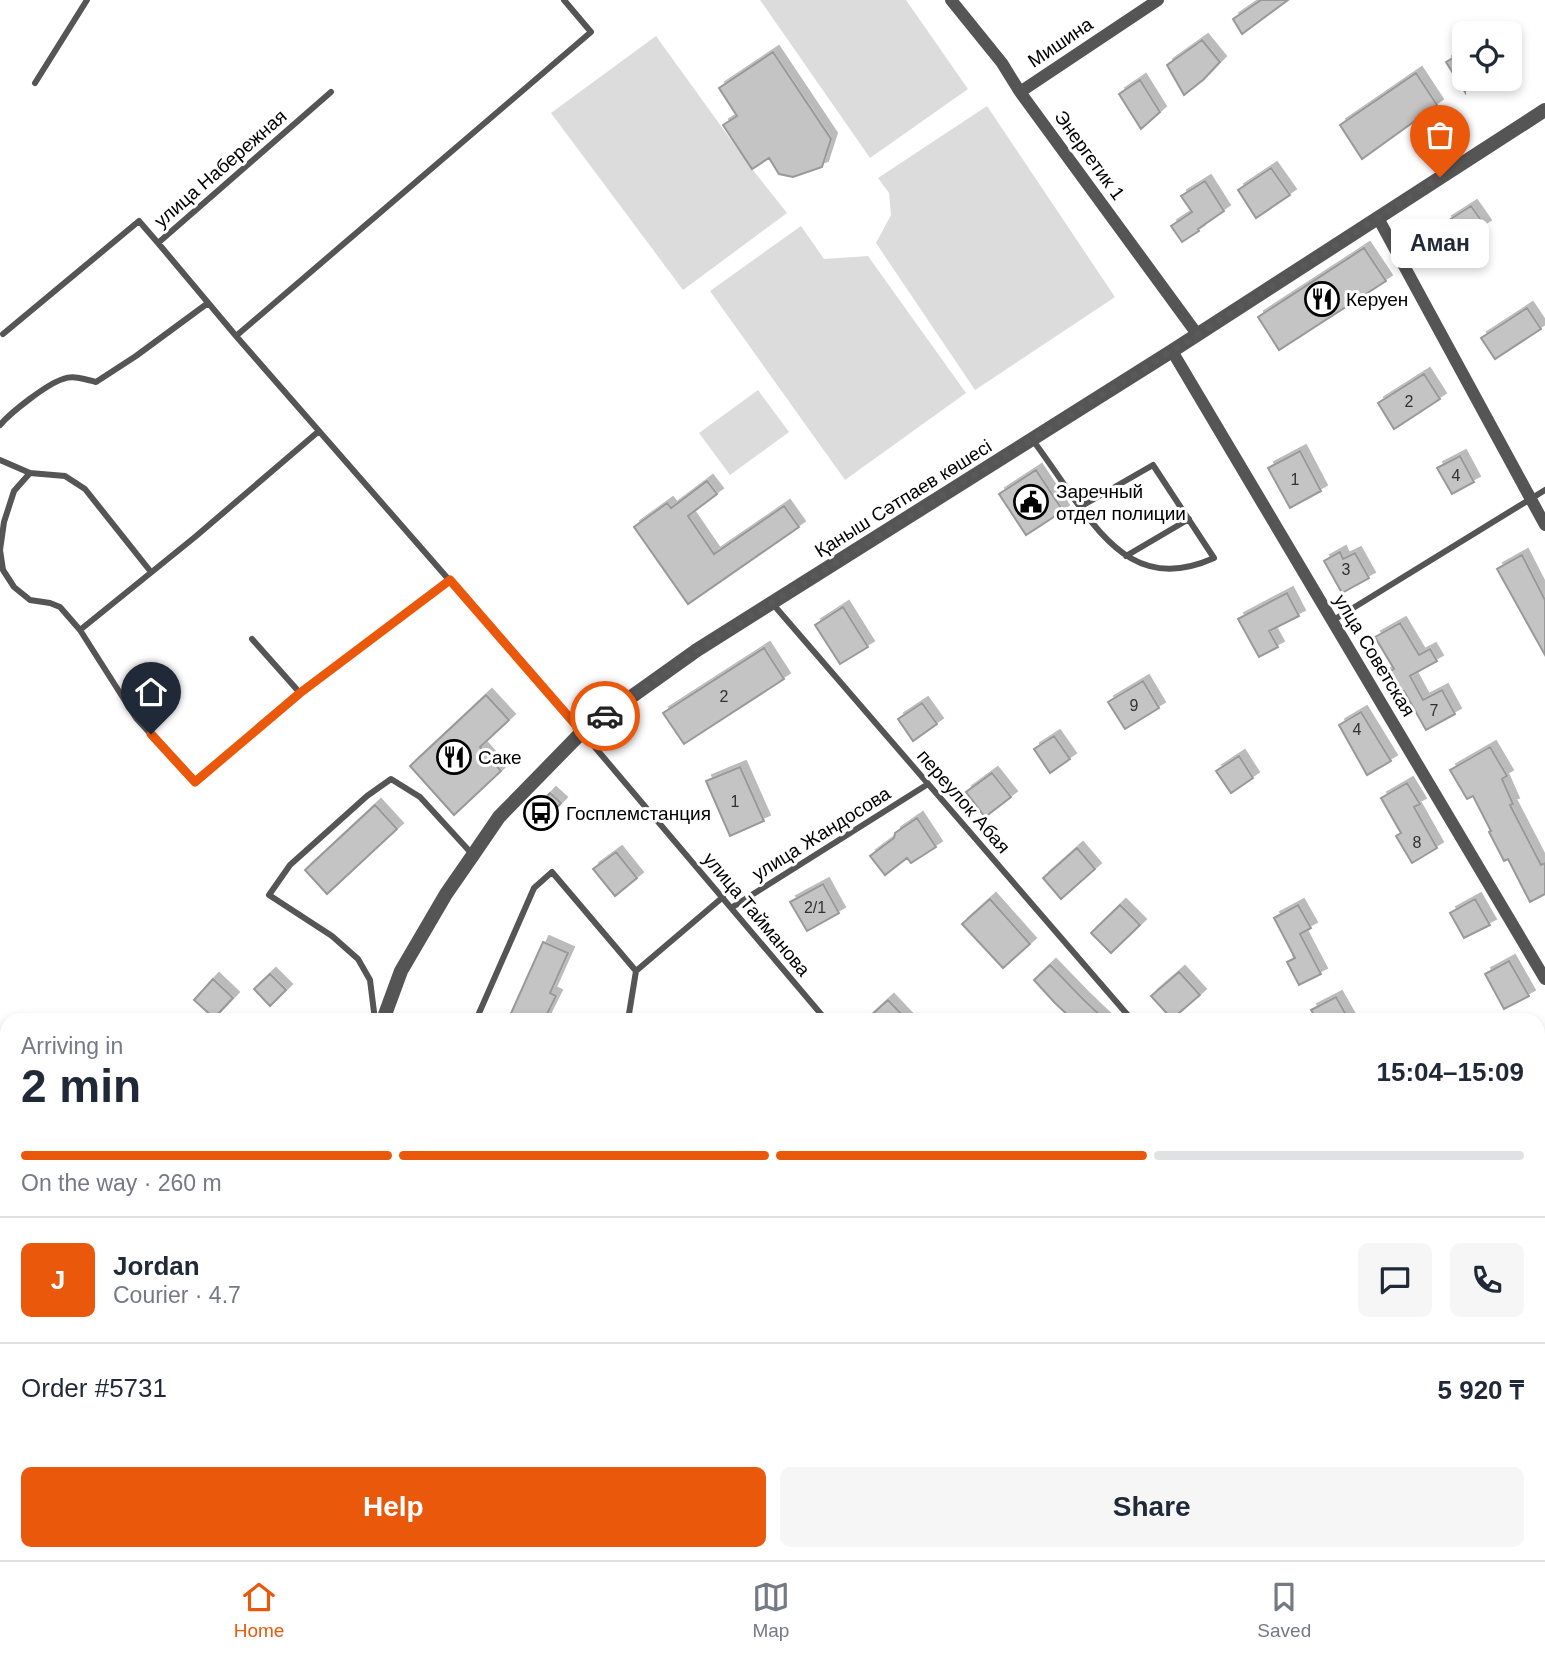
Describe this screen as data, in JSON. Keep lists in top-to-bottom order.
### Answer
{
  "streets": {
    "street": [
      "Мишина",
      "Энергетик 1",
      "Қаныш Сәтпаев көшесі",
      "улца Советская"
    ],
    "lane": [
      "улица Набережная",
      "переулок Абая",
      "улица Жандосова",
      "улица Тайманова"
    ]
  },
  "crossings": [
    ["Мишина", "Энергетик 1"],
    ["Энергетик 1", "Қаныш Сәтпаев көшесі"],
    ["улица Набережная", "улица Тайманова"],
    ["Қаныш Сәтпаев көшесі", "улца Советская"],
    ["Қаныш Сәтпаев көшесі", "переулок Абая"],
    ["Қаныш Сәтпаев көшесі", "улица Тайманова"],
    ["переулок Абая", "улица Жандосова"],
    ["улица Жандосова", "улица Тайманова"]
  ],
  "places": {
    "other": ["Аман"],
    "restaurant": ["Керуен", "Саке"],
    "public building": ["Заречный отдел полиции"],
    "bus stop": ["Госплемстанция"]
  },
  "house_numbers": [
    "2",
    "4",
    "1",
    "3",
    "2",
    "9",
    "7",
    "4",
    "1",
    "8",
    "2/1"
  ],
  "page": {
    "bubble": "Аман",
    "heading": ["2 min", "Arriving in", "15:04–15:09"],
    "panel": [
      "Jordan",
      "Courier · 4.7",
      "Order #5731",
      "5 920 ₸"
    ],
    "bar": "On the way · 260 m",
    "round": "J",
    "buttons": ["Help", "Share"],
    "tabs": ["Home", "Map", "Saved"]
  }
}
